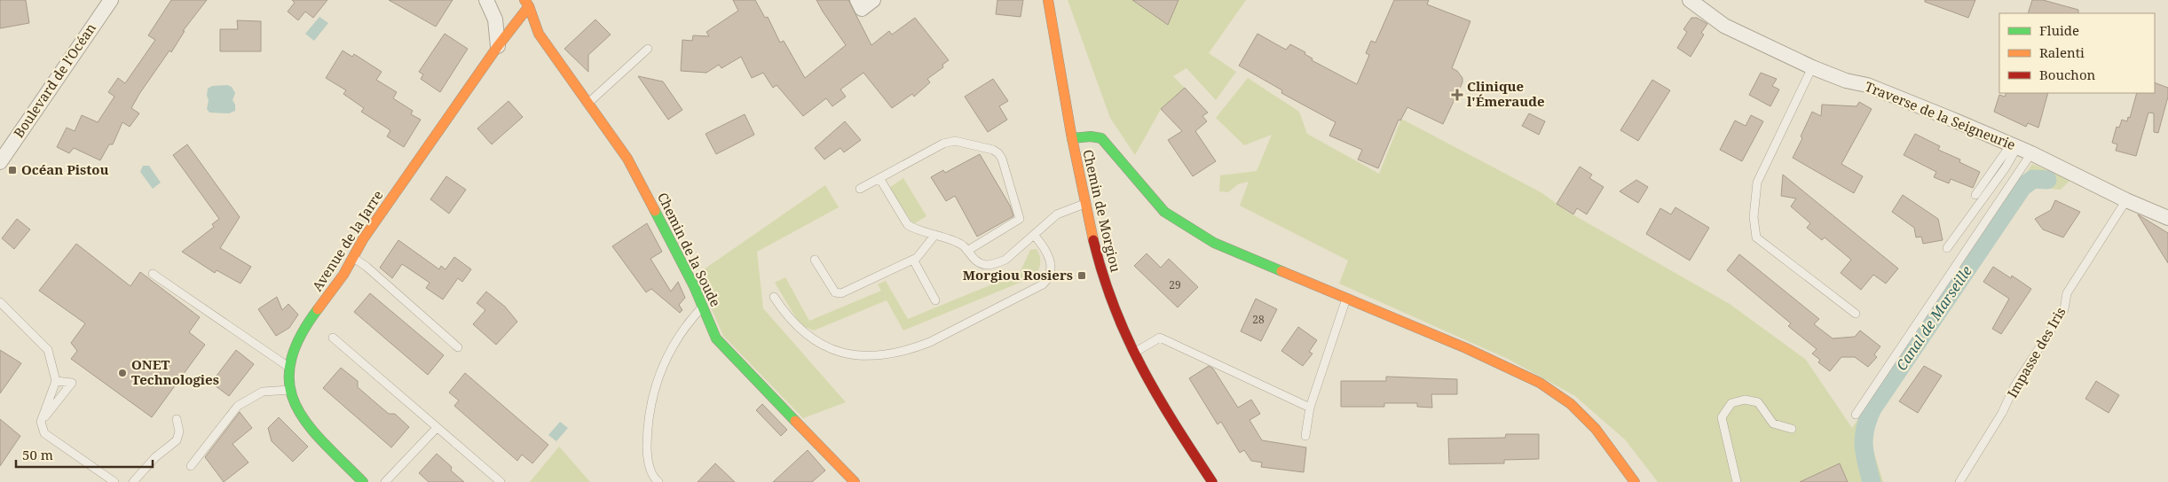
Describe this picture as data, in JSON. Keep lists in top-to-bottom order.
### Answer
{
  "streets": {
    "street": [
      "Boulevard de l'Océan",
      "Traverse de la Seigneurie",
      "Chemin de Morgiou",
      "Avenue de la Jarre",
      "Chemin de la Soude"
    ],
    "lane": ["Impasse des Iris"]
  },
  "crossings": [
    ["Traverse de la Seigneurie", "Impasse des Iris"],
    ["Avenue de la Jarre", "Chemin de la Soude"]
  ],
  "water": ["Canal de Marseille"],
  "places": {
    "health": ["Clinique l'Émeraude"],
    "transit": ["Océan Pistou", "Morgiou Rosiers"],
    "other": ["ONET Technologies"]
  },
  "house_numbers": ["29", "28"],
  "legend": ["Fluide", "Ralenti", "Bouchon"],
  "scale_bar": "50 m"
}
